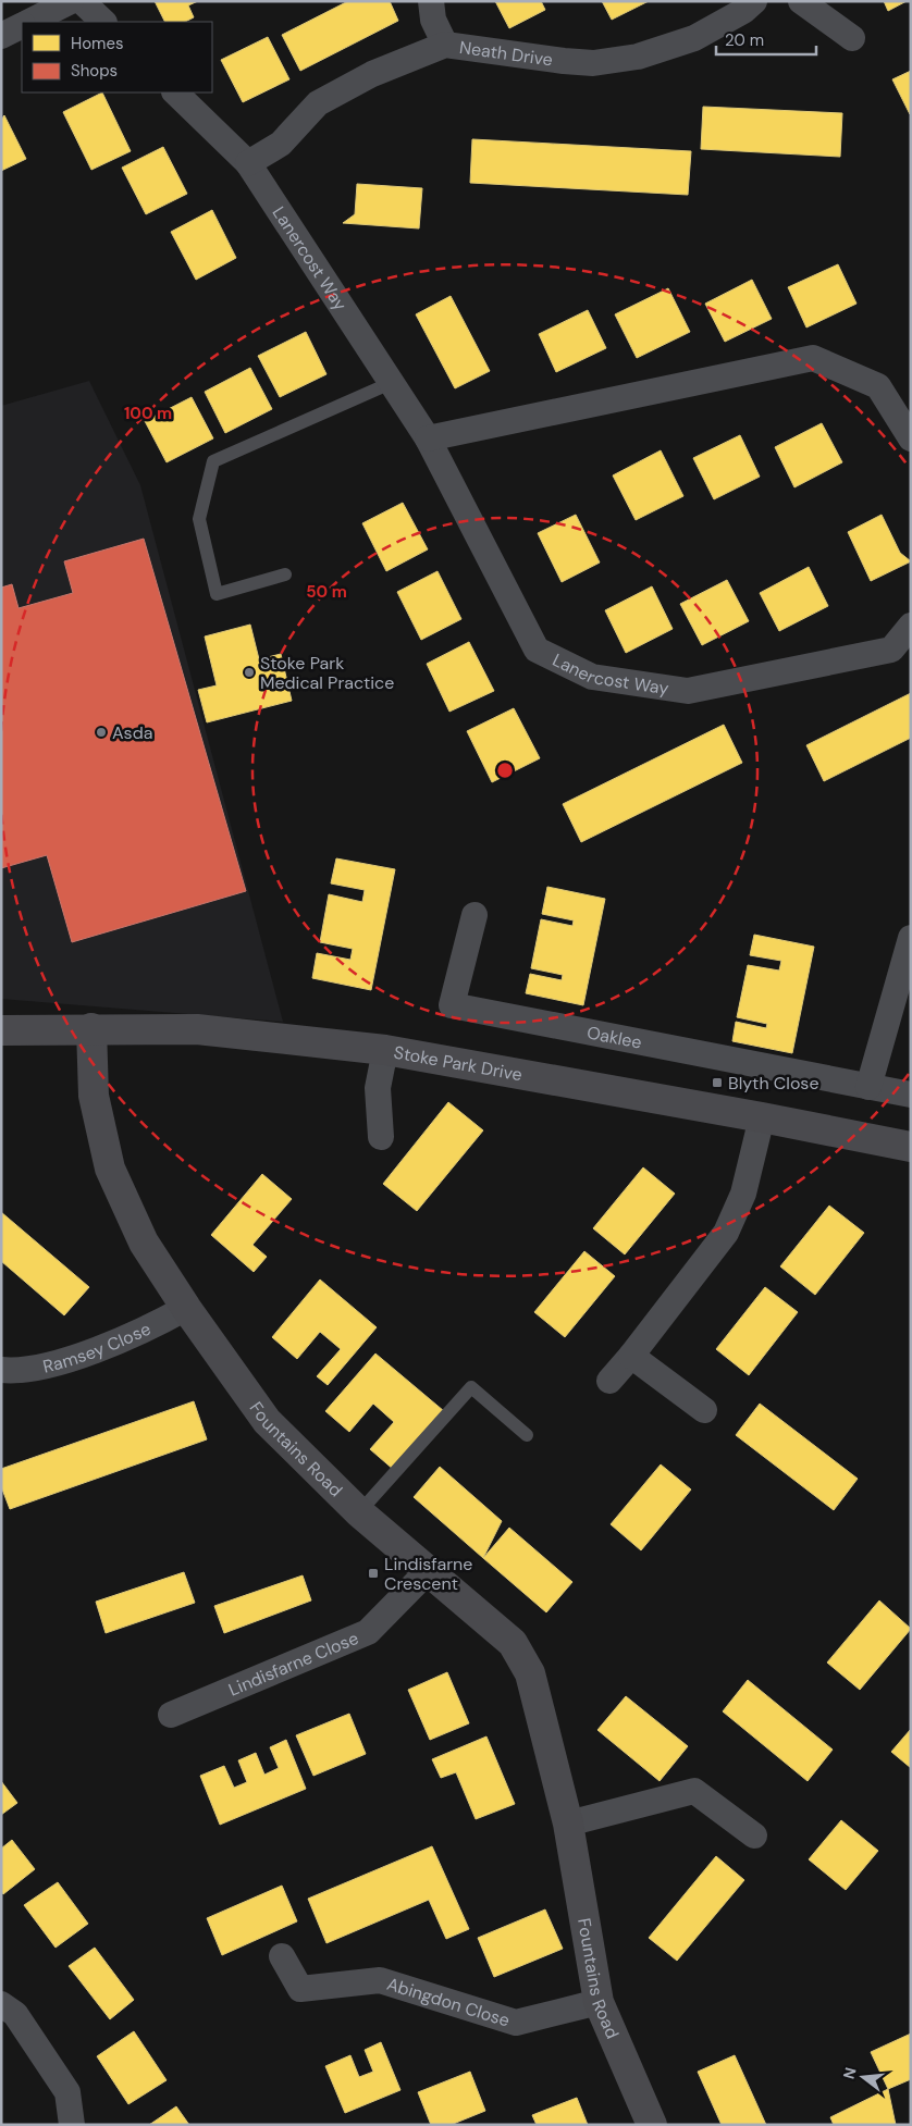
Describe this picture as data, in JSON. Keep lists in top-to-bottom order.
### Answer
{
  "streets": {
    "street": [
      "Neath Drive",
      "Lanercost Way",
      "Oaklee",
      "Stoke Park Drive",
      "Ramsey Close",
      "Fountains Road",
      "Lindisfarne Close",
      "Abingdon Close"
    ]
  },
  "crossings": [
    ["Neath Drive", "Lanercost Way"],
    ["Stoke Park Drive", "Fountains Road"],
    ["Ramsey Close", "Fountains Road"],
    ["Fountains Road", "Lindisfarne Close"],
    ["Fountains Road", "Abingdon Close"]
  ],
  "places": {
    "other": ["Stoke Park Medical Practice", "Asda"],
    "transit": ["Blyth Close", "Lindisfarne Crescent"]
  },
  "legend": ["Homes", "Shops"],
  "scale_bar": "20 m",
  "north": "left",
  "rings": ["100 m", "50 m"]
}
